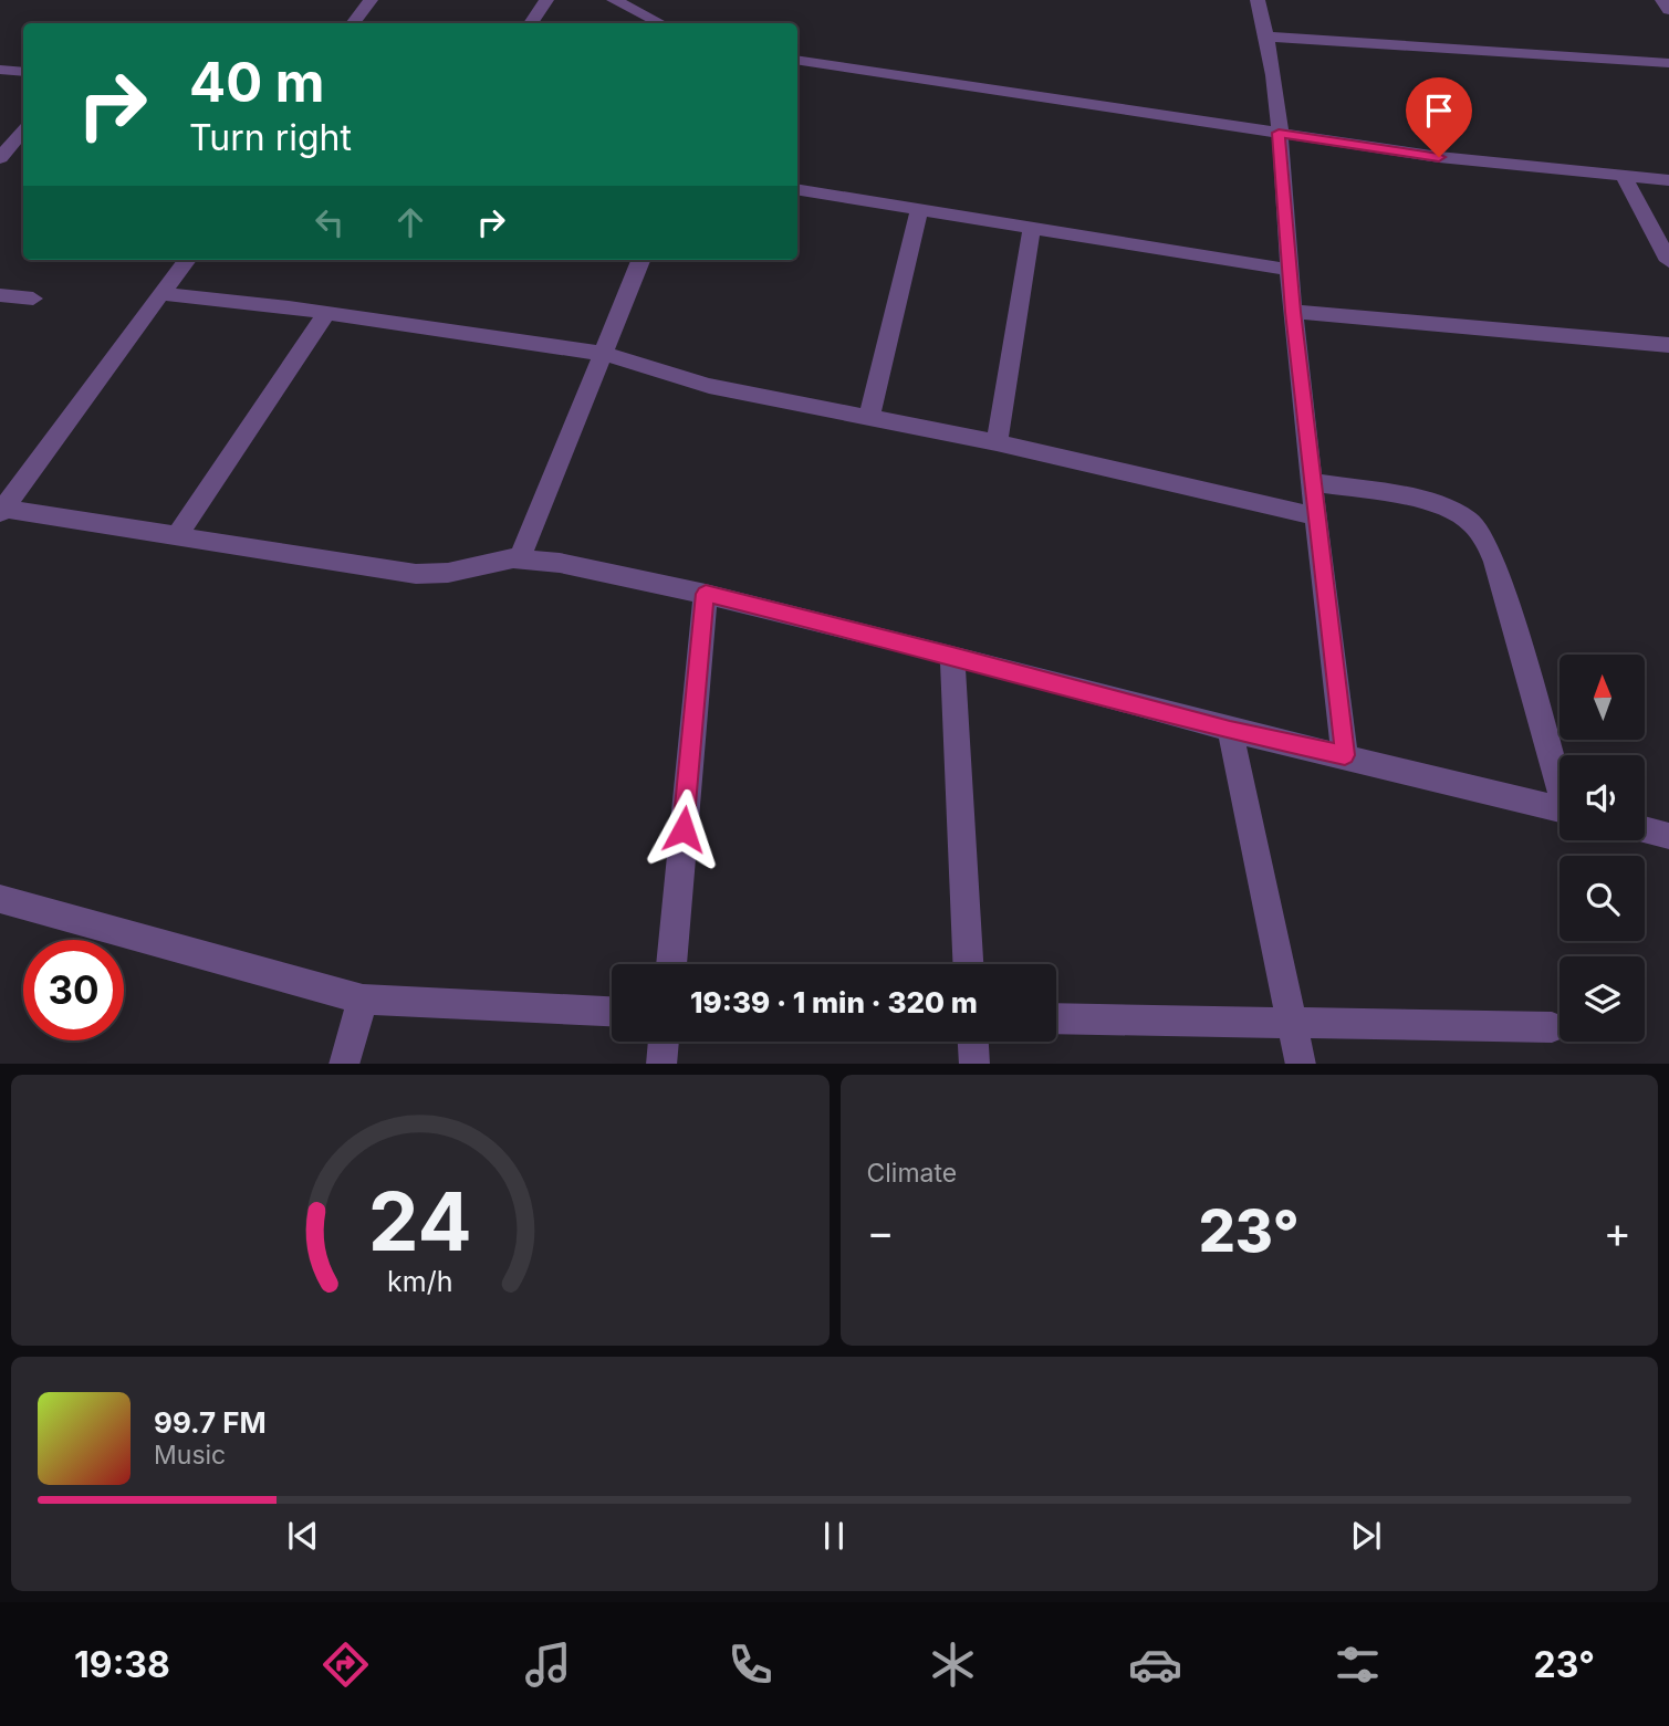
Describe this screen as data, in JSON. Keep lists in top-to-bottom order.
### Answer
{
  "north": "top",
  "page": {
    "turn": ["40 m", "Turn right"],
    "limit": "30",
    "trip": "19:39 · 1 min · 320 m",
    "tile": "Climate",
    "heat": ["−", "23°", "+"],
    "song": ["99.7 FM", "Music"],
    "tabs": ["19:38", "23°"],
    "gauge": ["24", "km/h"]
  }
}
